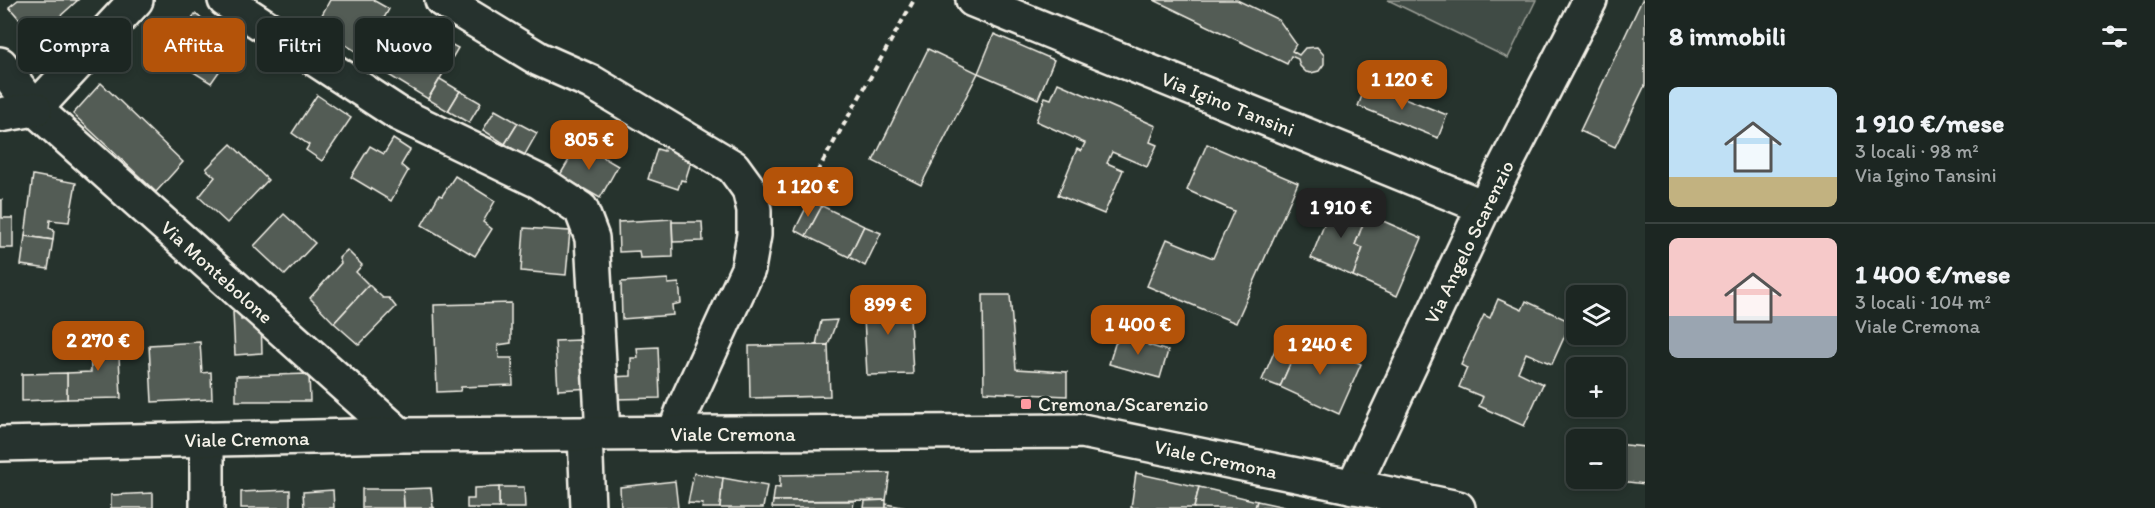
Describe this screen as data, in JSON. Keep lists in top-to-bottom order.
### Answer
{
  "streets": {
    "street": [
      "Via Igino Tansini",
      "Via Angelo Scarenzio",
      "Via Montebolone",
      "Viale Cremona"
    ]
  },
  "crossings": [
    ["Via Igino Tansini", "Via Angelo Scarenzio"],
    ["Via Angelo Scarenzio", "Viale Cremona"],
    ["Via Montebolone", "Viale Cremona"]
  ],
  "places": {
    "transit": ["Cremona/Scarenzio"]
  },
  "page": {
    "heading": "8 immobili",
    "chip": [
      "Compra",
      "Affitta",
      "Filtri",
      "Nuovo"
    ],
    "price": [
      "1 120 €",
      "805 €",
      "1 120 €",
      "1 910 €",
      "899 €",
      "1 400 €",
      "2 270 €",
      "1 240 €"
    ],
    "list": [
      {
        "name": "1 910 €/mese",
        "note": "3 locali · 98 m² · Via Igino Tansini"
      },
      {
        "name": "1 400 €/mese",
        "note": "3 locali · 104 m² · Viale Cremona"
      }
    ],
    "map_buttons": ["+", "−"]
  }
}
